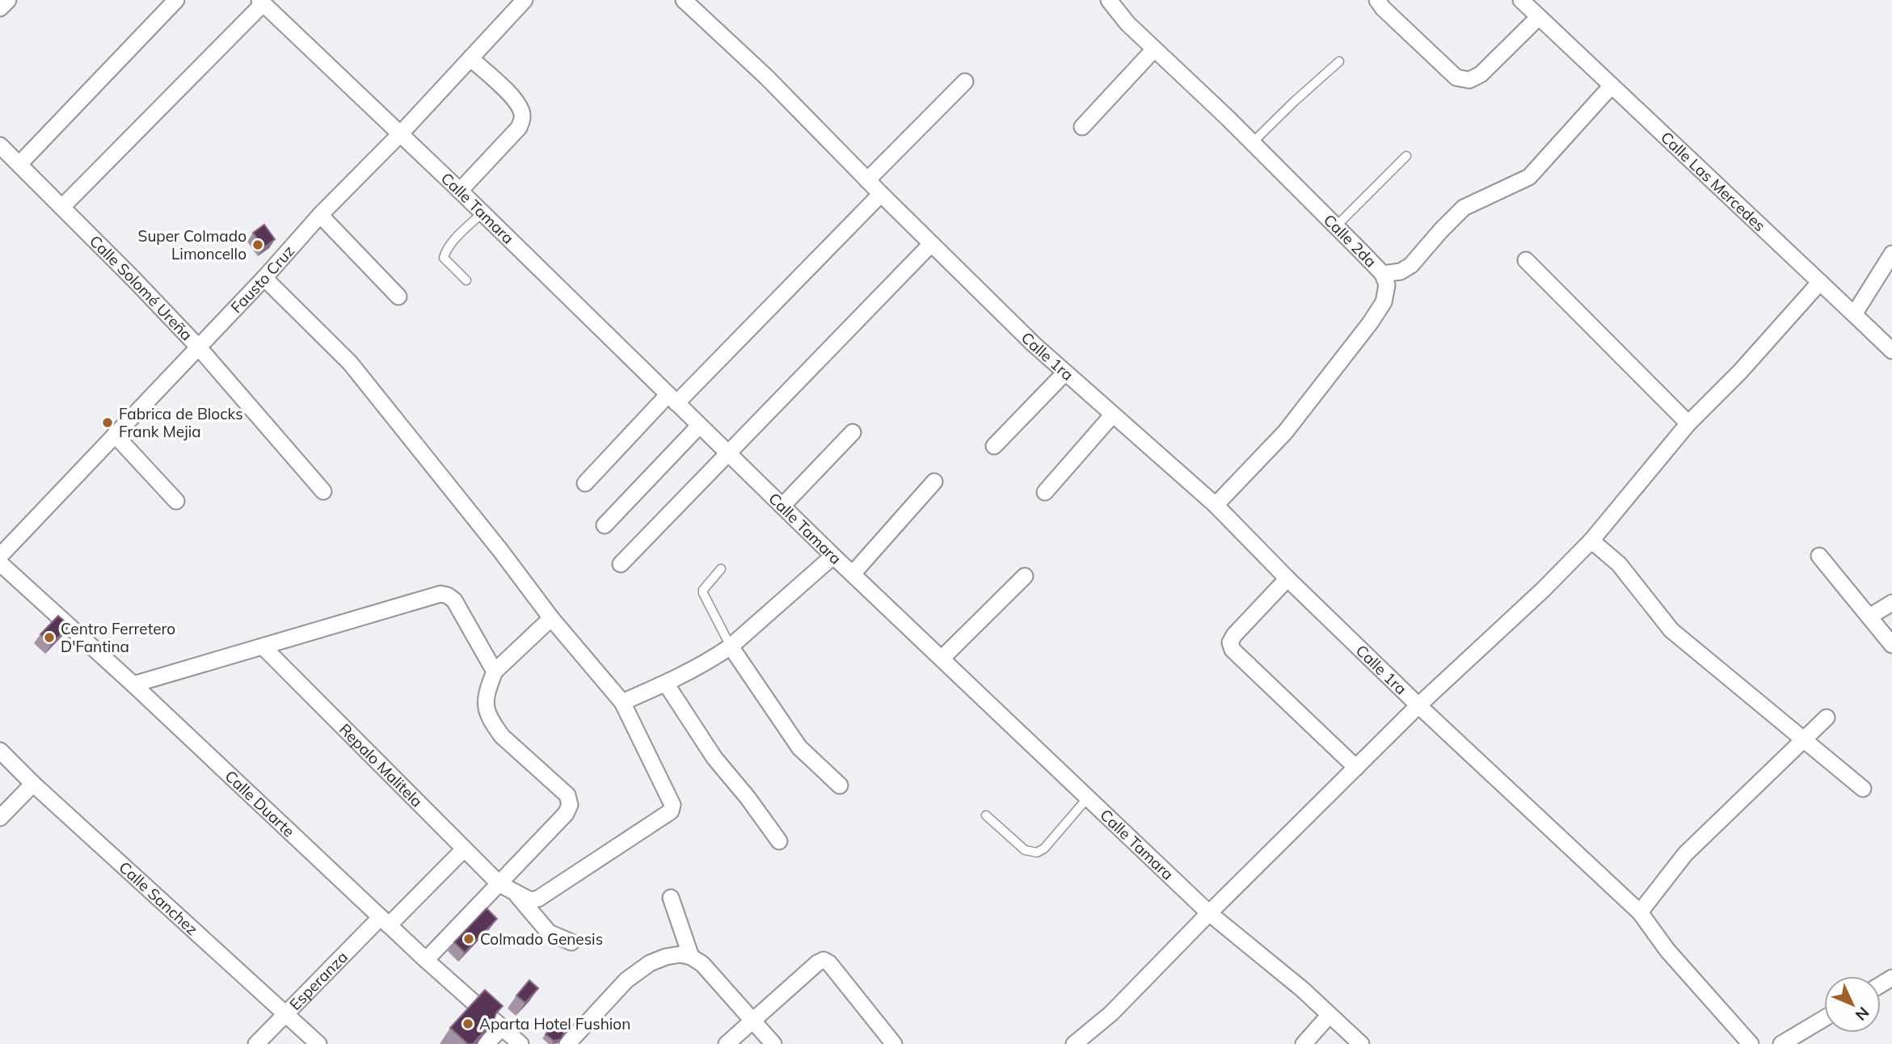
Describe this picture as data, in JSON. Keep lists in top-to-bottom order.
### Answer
{
  "streets": {
    "street": [
      "Calle Las Mercedes",
      "Calle Tamara",
      "Calle 2da",
      "Fausto Cruz",
      "Calle Solomé Ureña",
      "Calle 1ra",
      "Repalo Malitela",
      "Calle Duarte",
      "Calle Sanchez",
      "Esperanza"
    ]
  },
  "crossings": [
    ["Calle Tamara", "Fausto Cruz"],
    ["Calle 2da", "Calle 1ra"],
    ["Fausto Cruz", "Calle Solomé Ureña"],
    ["Repalo Malitela", "Esperanza"],
    ["Calle Duarte", "Esperanza"],
    ["Calle Sanchez", "Esperanza"]
  ],
  "places": [
    "Super Colmado Limoncello",
    "Fabrica de Blocks Frank Mejia",
    "Centro Ferretero D'Fantina",
    "Colmado Genesis",
    "Aparta Hotel Fushion"
  ],
  "north": "bottom right"
}
